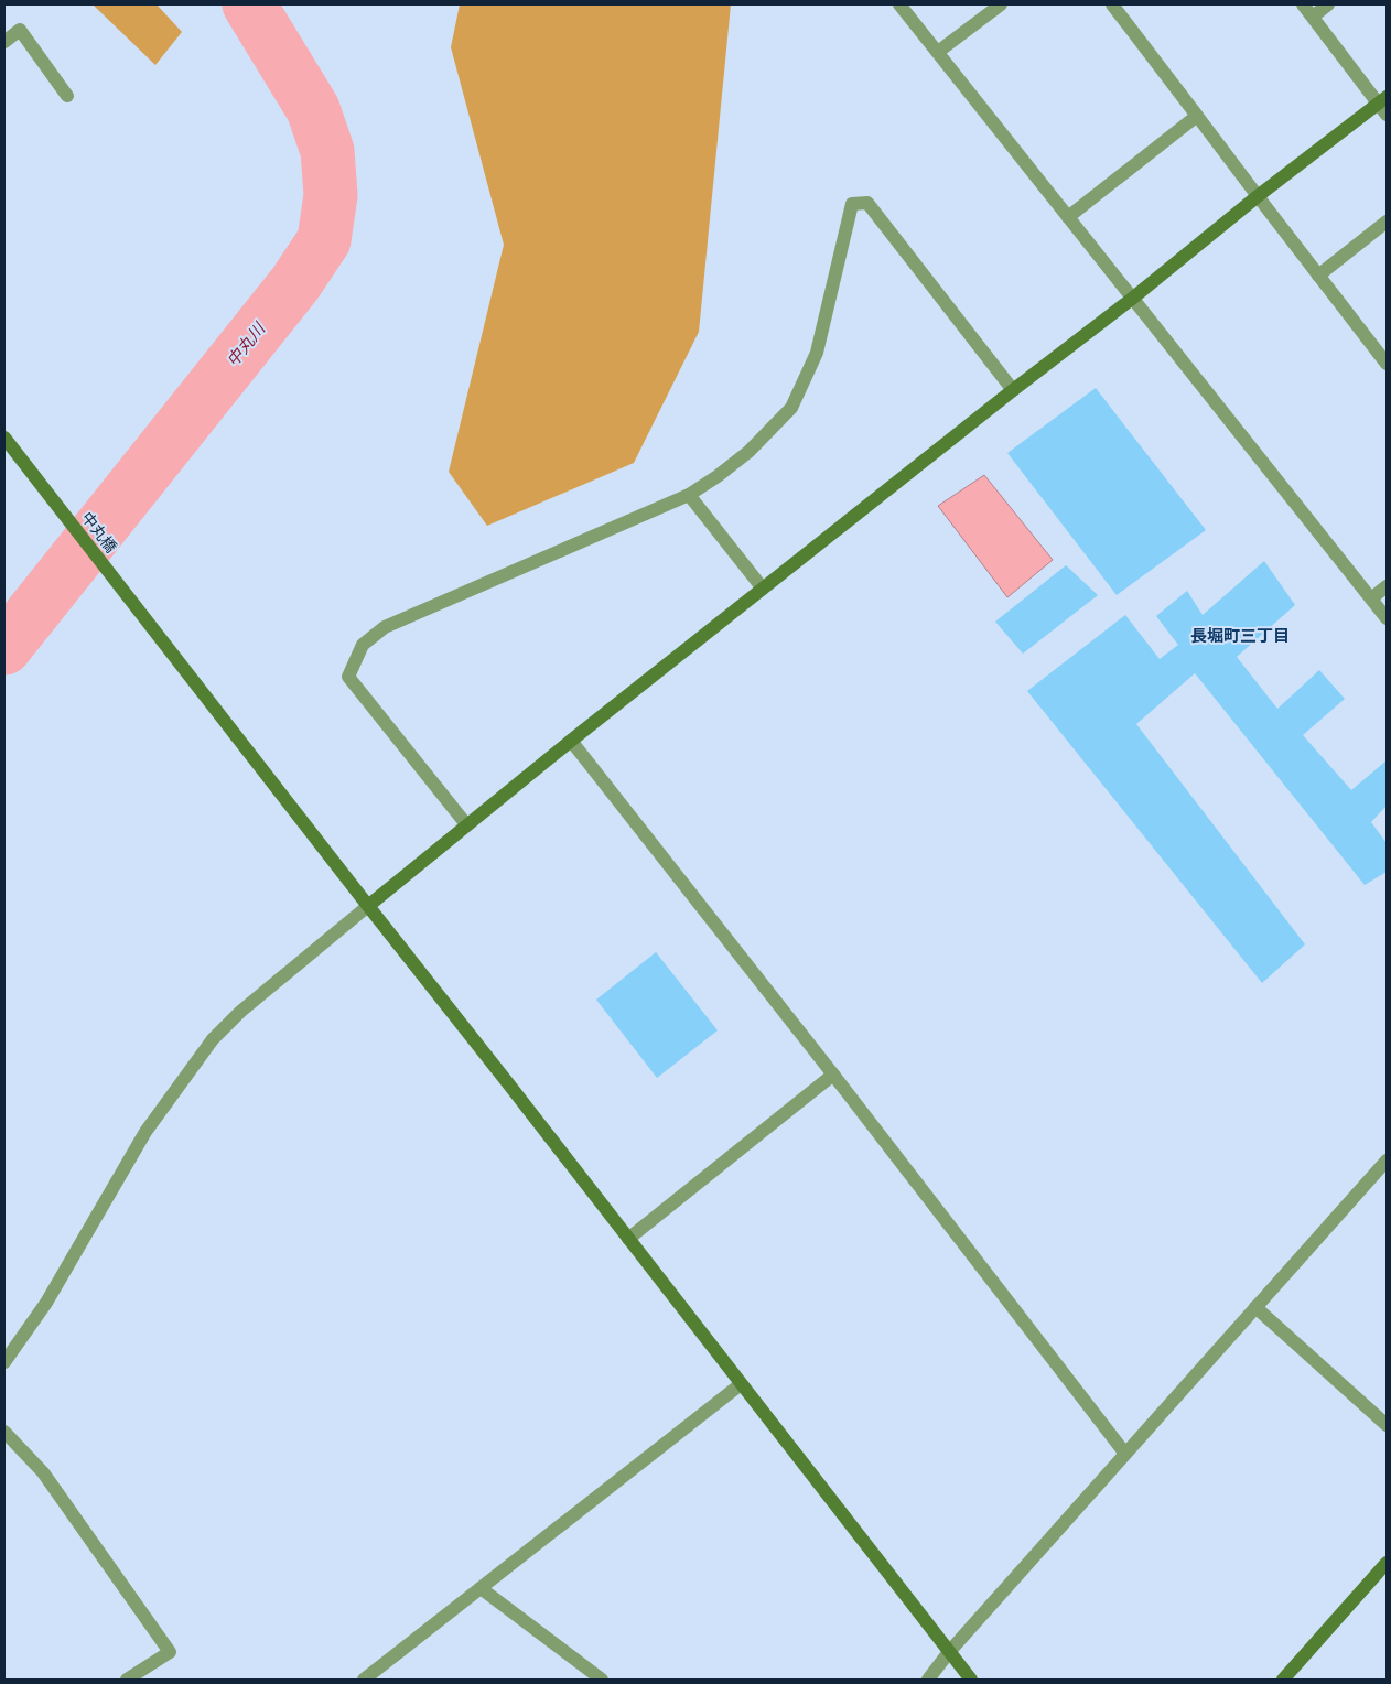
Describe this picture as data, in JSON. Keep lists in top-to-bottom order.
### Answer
{
  "streets": {
    "street": ["中丸橋"]
  },
  "districts": ["長堀町三丁目"],
  "water": ["中丸川"]
}
